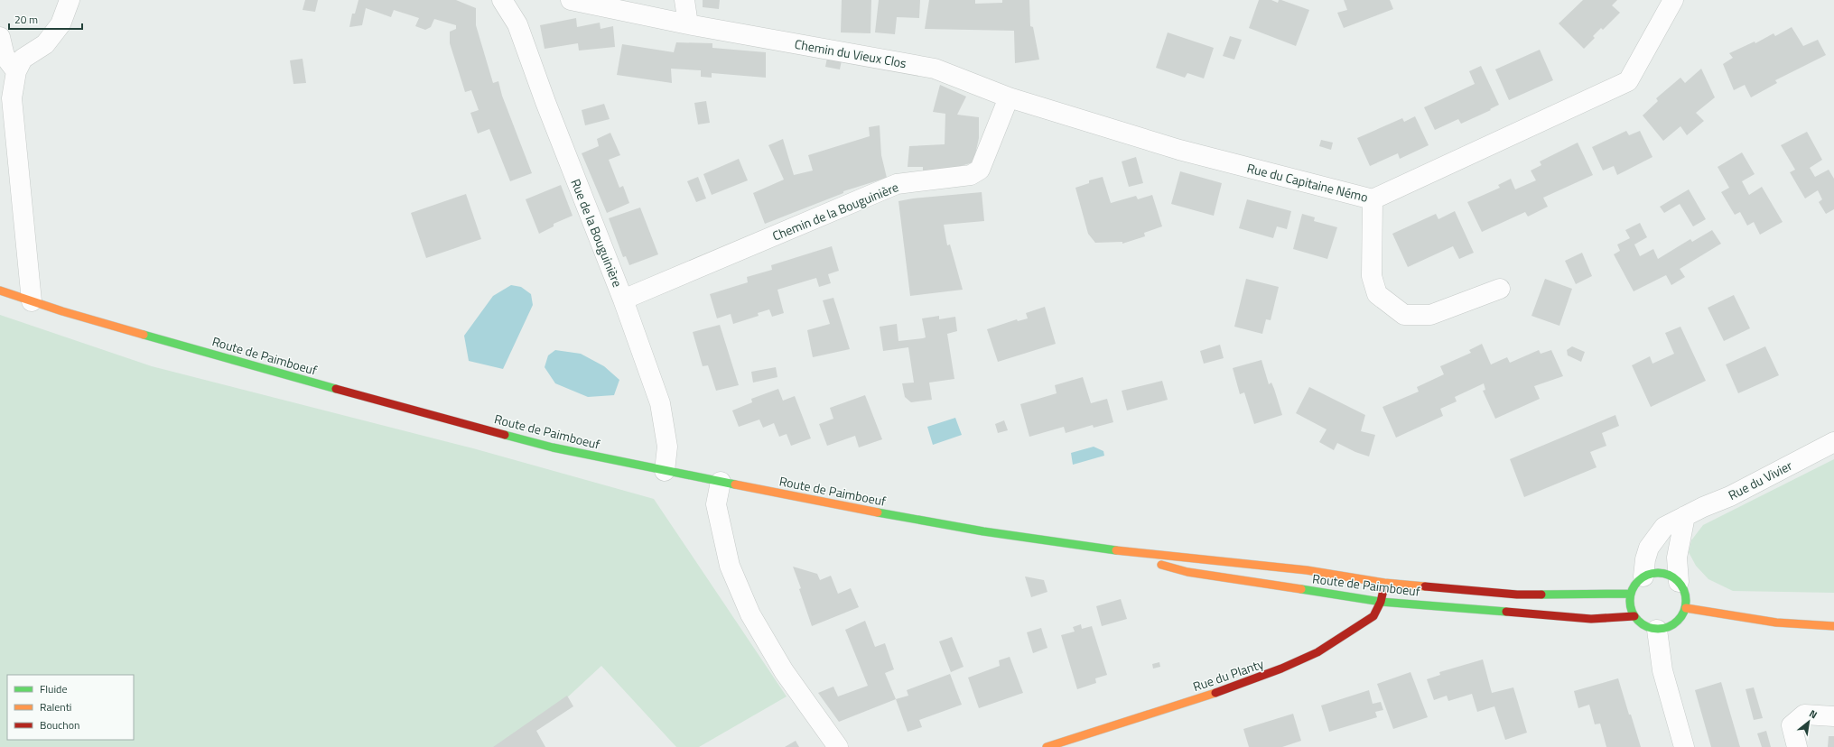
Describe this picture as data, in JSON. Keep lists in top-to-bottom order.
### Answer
{
  "streets": {
    "street": [
      "Chemin du Vieux Clos",
      "Rue du Capitaine Némo",
      "Chemin de la Bouguinière",
      "Rue de la Bouguinière",
      "Route de Paimboeuf",
      "Rue du Vivier",
      "Rue du Planty"
    ]
  },
  "crossings": [
    ["Chemin du Vieux Clos", "Rue du Capitaine Némo"],
    ["Chemin du Vieux Clos", "Chemin de la Bouguinière"],
    ["Rue du Capitaine Némo", "Chemin de la Bouguinière"],
    ["Chemin de la Bouguinière", "Rue de la Bouguinière"],
    ["Rue de la Bouguinière", "Route de Paimboeuf"],
    ["Route de Paimboeuf", "Rue du Vivier"],
    ["Route de Paimboeuf", "Rue du Planty"]
  ],
  "legend": ["Fluide", "Ralenti", "Bouchon"],
  "scale_bar": "20 m",
  "north": "top right"
}
